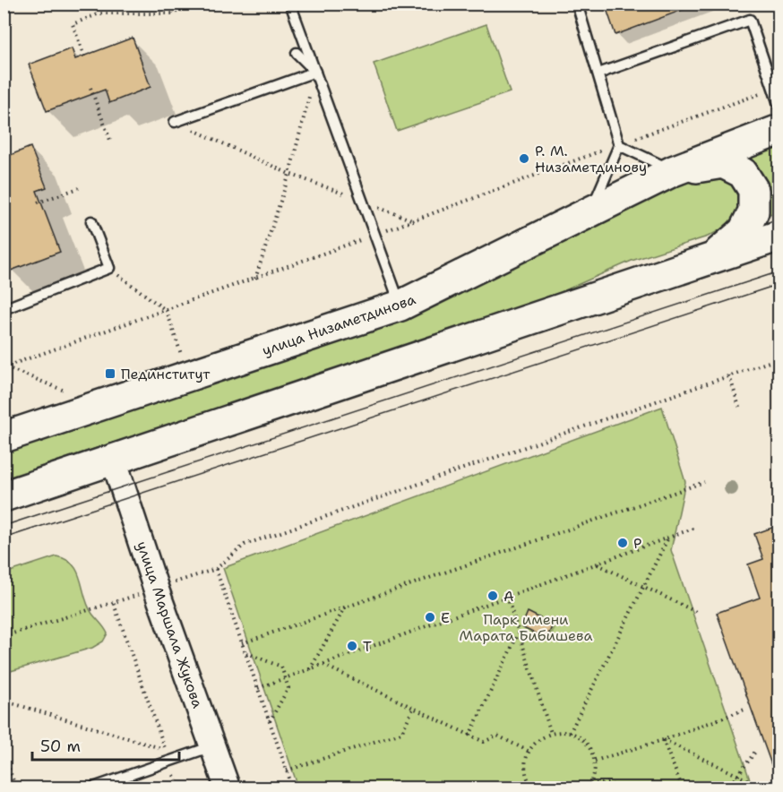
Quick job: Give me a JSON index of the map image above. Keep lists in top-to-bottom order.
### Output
{
  "streets": {
    "main road": ["улица Низаметдинова"],
    "street": ["улица Маршала Жукова"]
  },
  "parks": ["Парк имени Марата Бибишева"],
  "places": {
    "other": [
      "Р. М. Низаметдинову",
      "Р",
      "А",
      "Е",
      "Т"
    ],
    "transit": ["Пединститут"]
  },
  "scale_bar": "50 m"
}
